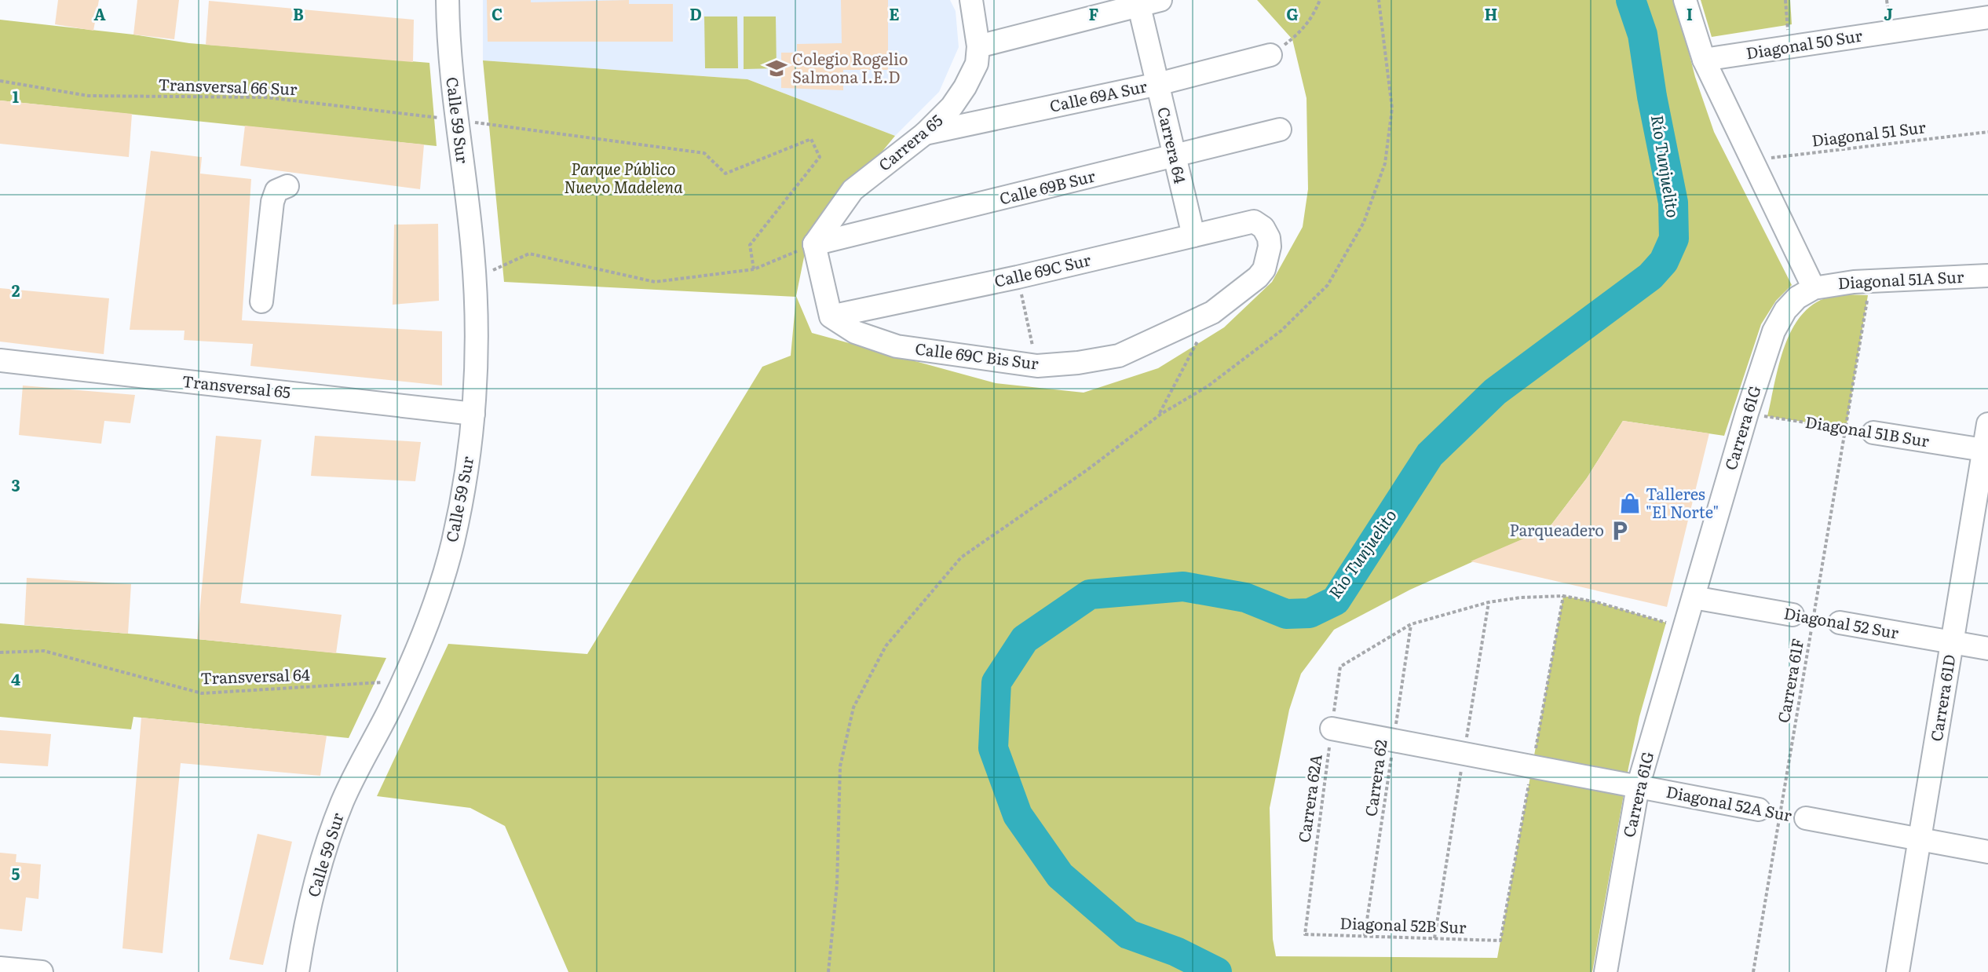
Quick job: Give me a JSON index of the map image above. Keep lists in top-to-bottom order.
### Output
{
  "streets": {
    "street": [
      "Diagonal 50 Sur",
      "Calle 69A Sur",
      "Calle 59 Sur",
      "Carrera 65",
      "Carrera 64",
      "Calle 69B Sur",
      "Calle 69C Sur",
      "Diagonal 51A Sur",
      "Calle 69C Bis Sur",
      "Transversal 65",
      "Carrera 61G",
      "Diagonal 51B Sur",
      "Diagonal 52 Sur",
      "Carrera 61D",
      "Diagonal 52A Sur"
    ],
    "path": [
      "Transversal 66 Sur",
      "Diagonal 51 Sur",
      "Transversal 64",
      "Carrera 61F",
      "Carrera 62",
      "Carrera 62A",
      "Diagonal 52B Sur"
    ]
  },
  "crossings": [
    ["Transversal 66 Sur", "Calle 59 Sur"],
    ["Calle 69A Sur", "Carrera 65"],
    ["Calle 69A Sur", "Carrera 64"],
    ["Calle 59 Sur", "Transversal 65"],
    ["Calle 59 Sur", "Transversal 64"],
    ["Carrera 65", "Calle 69B Sur"],
    ["Carrera 64", "Calle 69B Sur"],
    ["Carrera 64", "Calle 69C Sur"],
    ["Calle 69C Sur", "Calle 69C Bis Sur"],
    ["Diagonal 51A Sur", "Carrera 61G"],
    ["Diagonal 51A Sur", "Carrera 61F"],
    ["Carrera 61G", "Diagonal 51B Sur"],
    ["Carrera 61G", "Diagonal 52 Sur"],
    ["Carrera 61G", "Diagonal 52A Sur"],
    ["Diagonal 51B Sur", "Carrera 61F"],
    ["Diagonal 51B Sur", "Carrera 61D"],
    ["Diagonal 52 Sur", "Carrera 61F"],
    ["Diagonal 52 Sur", "Carrera 61D"],
    ["Carrera 61F", "Diagonal 52A Sur"],
    ["Carrera 61D", "Diagonal 52A Sur"],
    ["Carrera 62", "Carrera 62A"],
    ["Carrera 62", "Diagonal 52A Sur"],
    ["Carrera 62", "Diagonal 52B Sur"],
    ["Carrera 62A", "Diagonal 52A Sur"],
    ["Carrera 62A", "Diagonal 52B Sur"]
  ],
  "water": ["Río Tunjuelito"],
  "parks": ["Parque Público Nuevo Madelena"],
  "places": {
    "school or university": ["Colegio Rogelio Salmona I.E.D"],
    "shop": ["Talleres \"El Norte\""],
    "parking": ["Parqueadero"]
  },
  "grid": {
    "columns": [
      "A",
      "B",
      "C",
      "D",
      "E",
      "F",
      "G",
      "H",
      "I",
      "J"
    ],
    "rows": [
      "1",
      "2",
      "3",
      "4",
      "5"
    ]
  }
}
